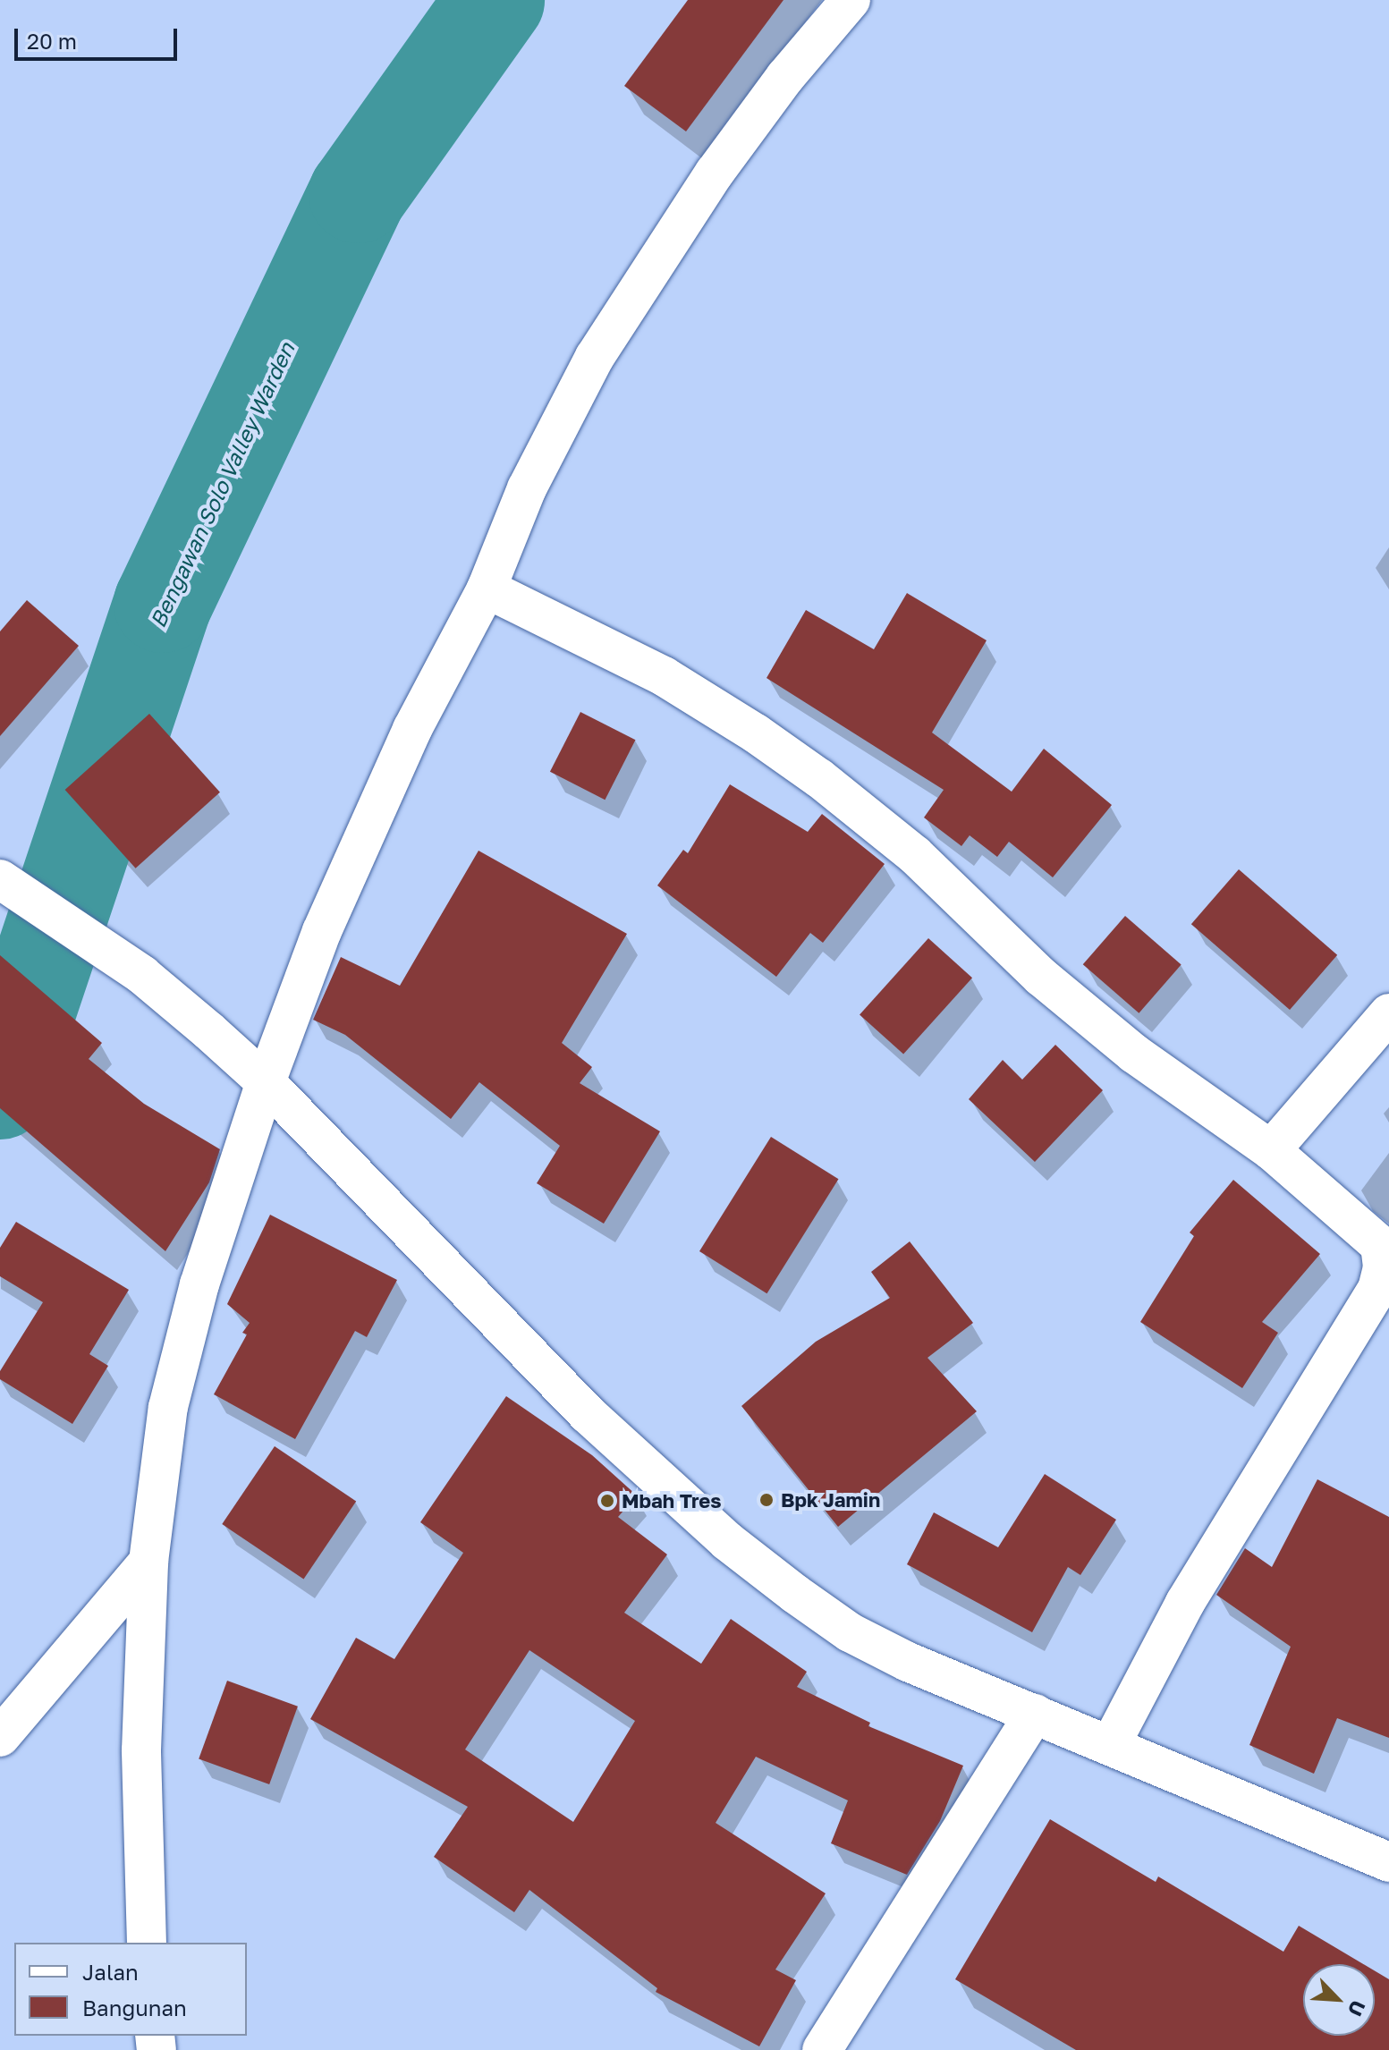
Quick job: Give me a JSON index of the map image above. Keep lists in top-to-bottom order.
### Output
{
  "water": ["Bengawan Solo Valley Warden"],
  "places": ["Bpk Jamin", "Mbah Tres"],
  "legend": ["Jalan", "Bangunan"],
  "scale_bar": "20 m",
  "north": "bottom right"
}
